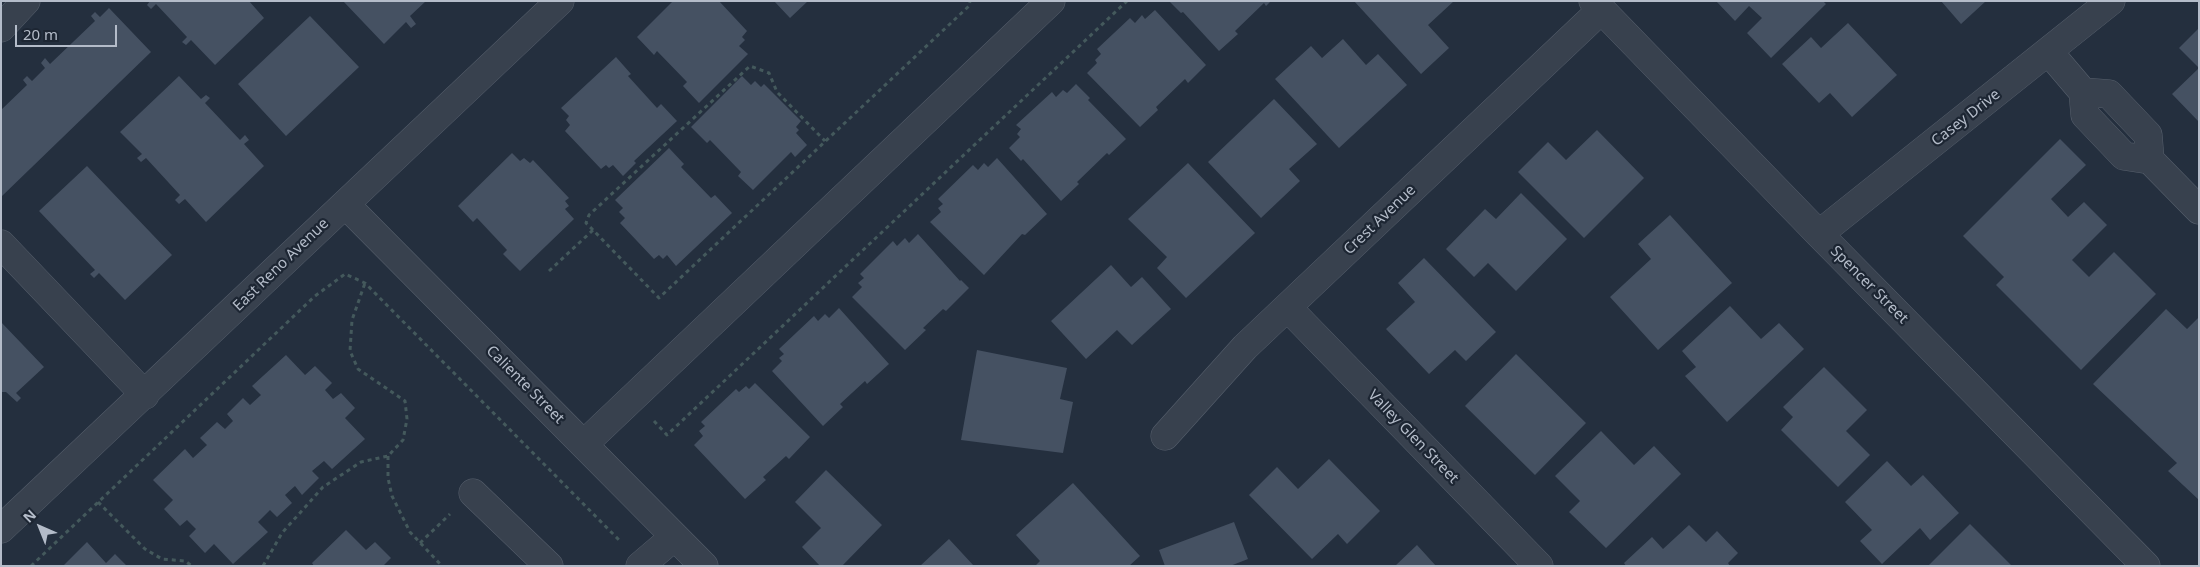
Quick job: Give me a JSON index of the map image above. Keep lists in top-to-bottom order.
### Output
{
  "streets": {
    "street": [
      "Casey Drive",
      "Crest Avenue",
      "East Reno Avenue",
      "Spencer Street",
      "Caliente Street",
      "Valley Glen Street"
    ]
  },
  "crossings": [
    ["Casey Drive", "Spencer Street"],
    ["Crest Avenue", "Spencer Street"],
    ["Crest Avenue", "Valley Glen Street"],
    ["East Reno Avenue", "Caliente Street"]
  ],
  "scale_bar": "20 m",
  "north": "top left"
}
